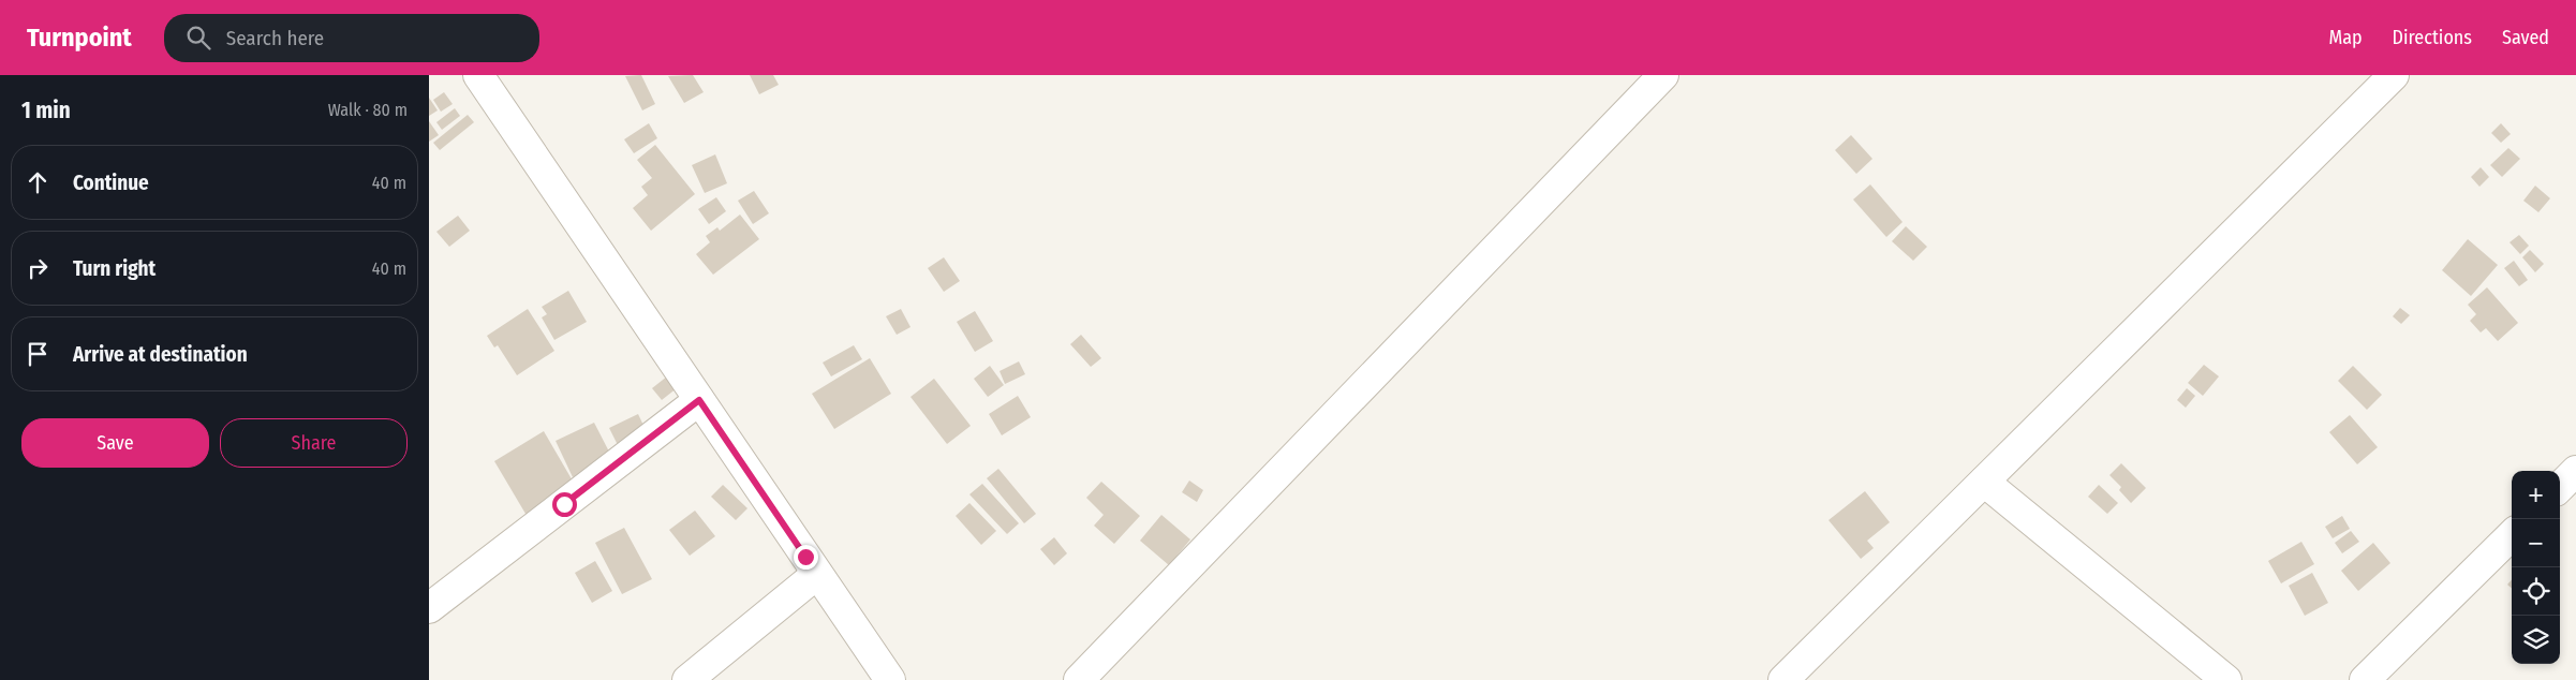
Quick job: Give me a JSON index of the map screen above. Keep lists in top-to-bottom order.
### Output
{
  "page": {
    "header": "Turnpoint",
    "search": "Search here",
    "nav": ["Map", "Directions", "Saved"],
    "heading": ["1 min", "Walk · 80 m"],
    "list": [
      ["Continue", "40 m"],
      ["Turn right", "40 m"],
      "Arrive at destination"
    ],
    "buttons": ["Save", "Share"],
    "map_buttons": ["+", "−"]
  }
}
